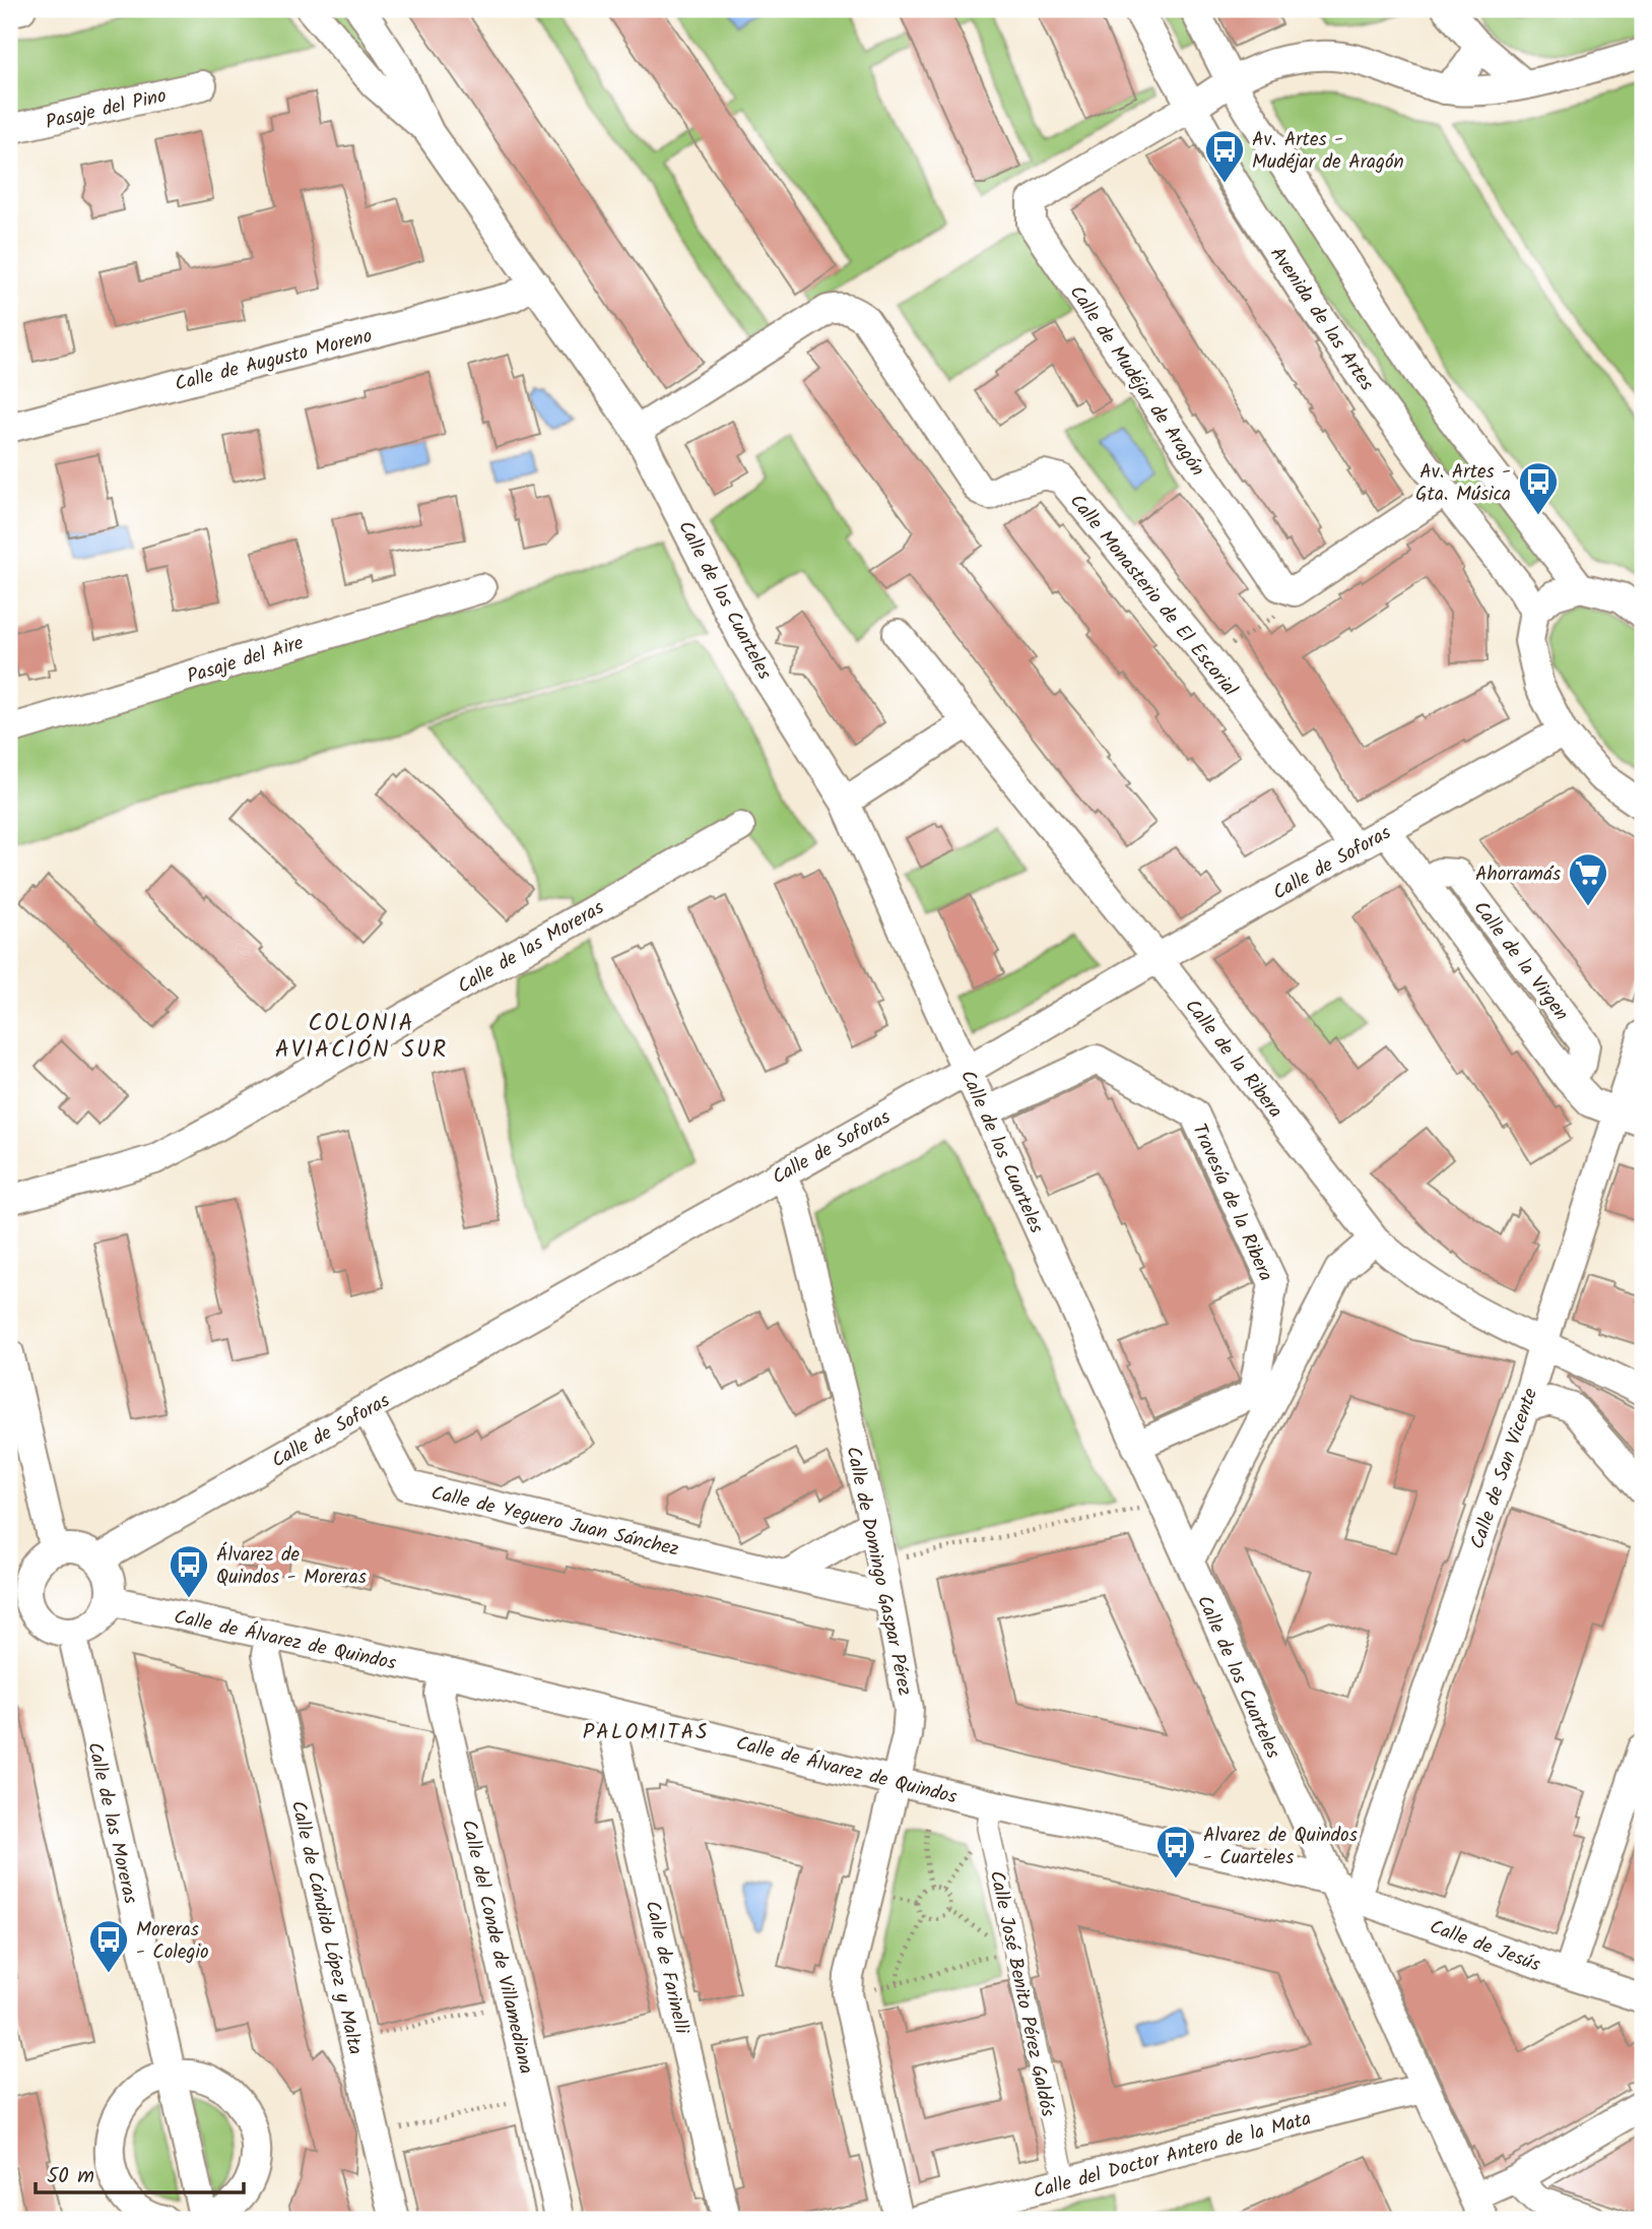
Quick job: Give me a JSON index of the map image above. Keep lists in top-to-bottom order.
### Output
{
  "streets": {
    "street": [
      "Pasaje del Pino",
      "Avenida de las Artes",
      "Calle de Augusto Moreno",
      "Calle de Mudéjar de Aragón",
      "Calle Monasterio de El Escorial",
      "Calle de los Cuarteles",
      "Pasaje del Aire",
      "Calle de Soforas",
      "Calle de las Moreras",
      "Calle de la Virgen",
      "Calle de la Ribera",
      "Travesía de la Ribera",
      "Calle de San Vicente",
      "Calle de Yeguero Juan Sánchez",
      "Calle de Domingo Gaspar Pérez",
      "Calle de Álvarez de Quindos",
      "Calle de Cándido López y Malta",
      "Calle de Jesús",
      "Calle del Conde de Villamediana",
      "Calle de Farinelli",
      "Calle José Benito Pérez Galdós",
      "Calle del Doctor Antero de la Mata"
    ]
  },
  "crossings": [
    ["Avenida de las Artes", "Calle de Mudéjar de Aragón"],
    ["Calle de Augusto Moreno", "Calle de los Cuarteles"],
    ["Calle Monasterio de El Escorial", "Calle de los Cuarteles"],
    ["Calle Monasterio de El Escorial", "Calle de Soforas"],
    ["Calle de los Cuarteles", "Calle de Soforas"],
    ["Calle de los Cuarteles", "Travesía de la Ribera"],
    ["Calle de los Cuarteles", "Calle de San Vicente"],
    ["Calle de los Cuarteles", "Calle de Álvarez de Quindos"],
    ["Calle de los Cuarteles", "Calle de Jesús"],
    ["Calle de los Cuarteles", "Calle del Doctor Antero de la Mata"],
    ["Calle de Soforas", "Calle de las Moreras"],
    ["Calle de Soforas", "Calle de la Virgen"],
    ["Calle de Soforas", "Calle de la Ribera"],
    ["Calle de Soforas", "Calle de Yeguero Juan Sánchez"],
    ["Calle de Soforas", "Calle de Domingo Gaspar Pérez"],
    ["Calle de Soforas", "Calle de Álvarez de Quindos"],
    ["Calle de las Moreras", "Calle de Álvarez de Quindos"],
    ["Calle de la Virgen", "Calle de San Vicente"],
    ["Calle de la Ribera", "Calle de San Vicente"],
    ["Calle de San Vicente", "Calle de Álvarez de Quindos"],
    ["Calle de San Vicente", "Calle de Jesús"],
    ["Calle de Yeguero Juan Sánchez", "Calle de Domingo Gaspar Pérez"],
    ["Calle de Domingo Gaspar Pérez", "Calle de Álvarez de Quindos"],
    ["Calle de Álvarez de Quindos", "Calle de Cándido López y Malta"],
    ["Calle de Álvarez de Quindos", "Calle de Jesús"],
    ["Calle de Álvarez de Quindos", "Calle del Conde de Villamediana"],
    ["Calle de Álvarez de Quindos", "Calle de Farinelli"],
    ["Calle de Álvarez de Quindos", "Calle José Benito Pérez Galdós"],
    ["Calle José Benito Pérez Galdós", "Calle del Doctor Antero de la Mata"]
  ],
  "districts": ["COLONIA AVIACIÓN SUR", "PALOMITAS"],
  "places": {
    "bus stop": [
      "Av. Artes - Mudéjar de Aragón",
      "Av. Artes - Gta. Música",
      "Álvarez de Quindos - Moreras",
      "Alvarez de Quindos - Cuarteles",
      "Moreras - Colegio"
    ],
    "supermarket": ["Ahorramás"]
  },
  "scale_bar": "50 m"
}
